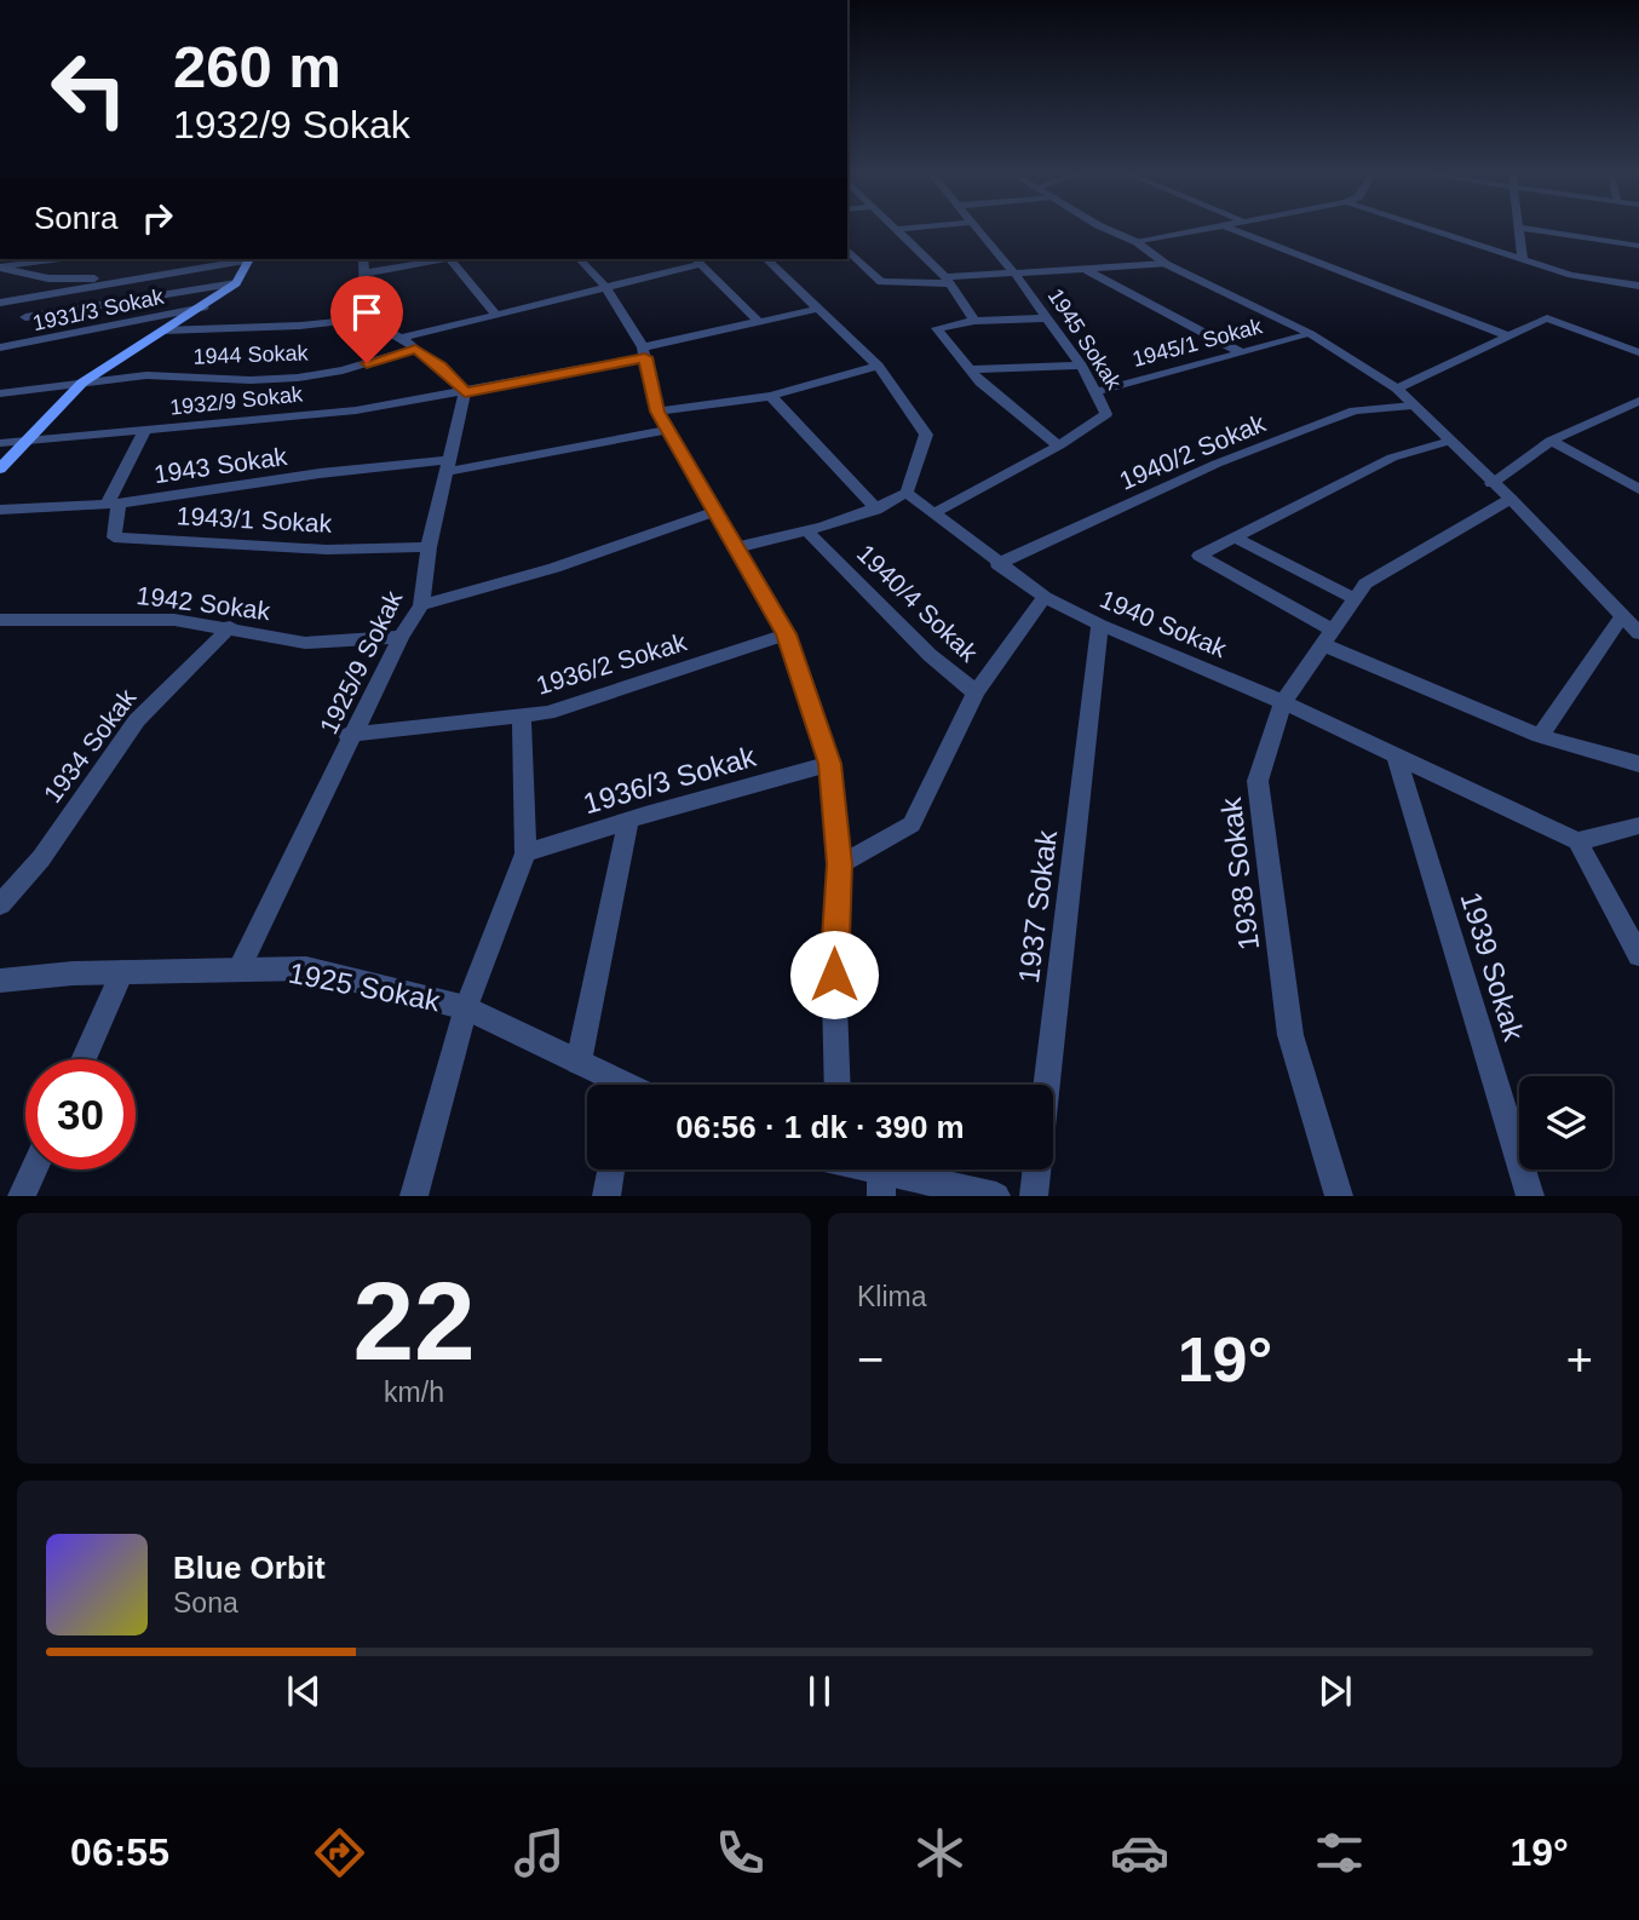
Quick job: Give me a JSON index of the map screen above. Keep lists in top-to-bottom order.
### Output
{
  "streets": {
    "street": [
      "1931/3 Sokak",
      "1945 Sokak",
      "1945/1 Sokak",
      "1944 Sokak",
      "1932/9 Sokak",
      "1940/2 Sokak",
      "1943 Sokak",
      "1943/1 Sokak",
      "1942 Sokak",
      "1940/4 Sokak",
      "1940 Sokak",
      "1925/9 Sokak",
      "1936/2 Sokak",
      "1934 Sokak",
      "1936/3 Sokak",
      "1938 Sokak",
      "1937 Sokak",
      "1939 Sokak",
      "1925 Sokak"
    ]
  },
  "crossings": [
    ["1945 Sokak", "1945/1 Sokak"],
    ["1945 Sokak", "1940 Sokak"],
    ["1932/9 Sokak", "1925/9 Sokak"],
    ["1940/2 Sokak", "1940 Sokak"],
    ["1943 Sokak", "1943/1 Sokak"],
    ["1943 Sokak", "1925/9 Sokak"],
    ["1943/1 Sokak", "1925/9 Sokak"],
    ["1942 Sokak", "1925/9 Sokak"],
    ["1942 Sokak", "1934 Sokak"],
    ["1940 Sokak", "1938 Sokak"],
    ["1940 Sokak", "1937 Sokak"],
    ["1940 Sokak", "1939 Sokak"],
    ["1925/9 Sokak", "1936/2 Sokak"],
    ["1925/9 Sokak", "1925 Sokak"]
  ],
  "page": {
    "turn": ["260 m", "1932/9 Sokak"],
    "then": "Sonra",
    "limit": "30",
    "trip": "06:56 · 1 dk · 390 m",
    "tile": [
      ["22", "km/h"],
      "Klima"
    ],
    "heat": ["−", "19°", "+"],
    "song": ["Blue Orbit", "Sona"],
    "tabs": ["06:55", "19°"]
  }
}
